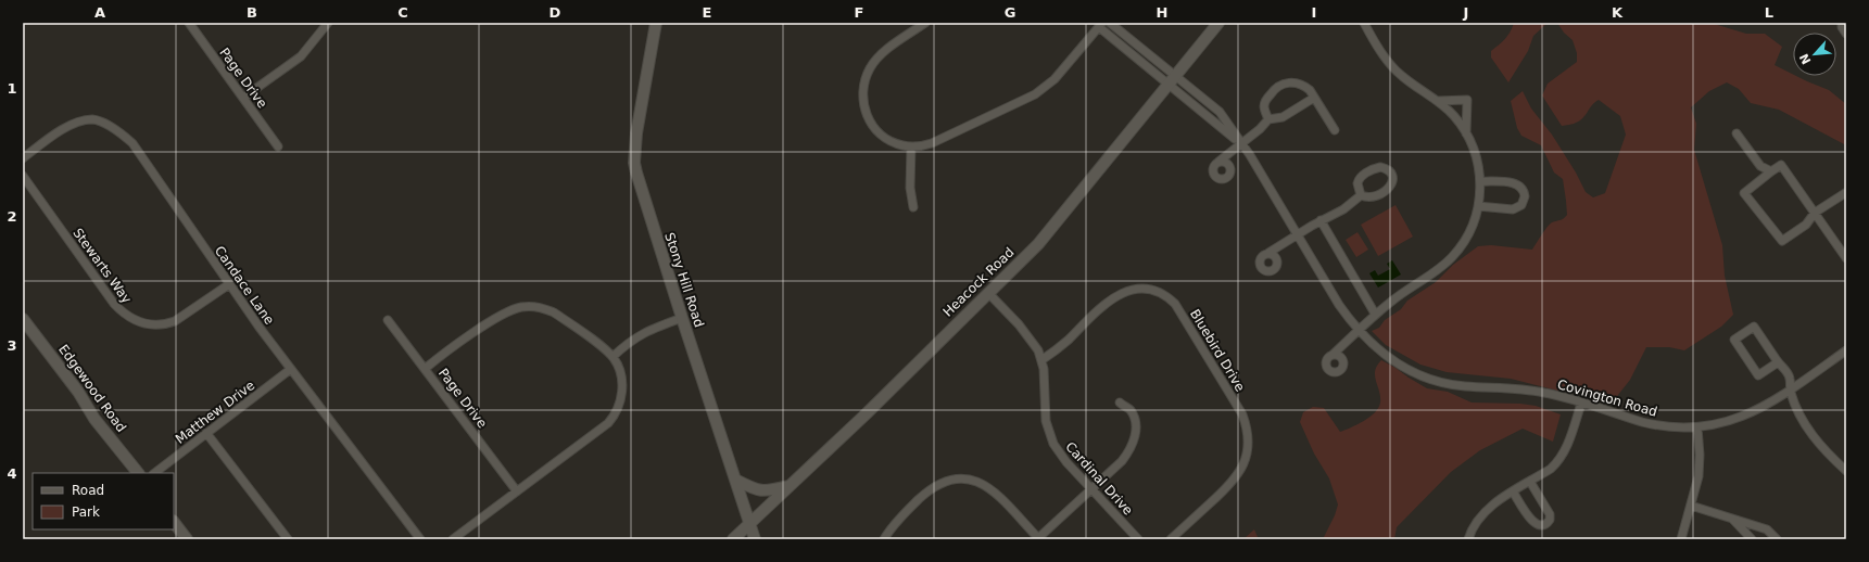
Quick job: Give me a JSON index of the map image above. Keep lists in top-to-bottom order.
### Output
{
  "streets": {
    "main road": ["Stony Hill Road", "Heacock Road", "Edgewood Road"],
    "street": [
      "Page Drive",
      "Stewarts Way",
      "Candace Lane",
      "Bluebird Drive",
      "Covington Road",
      "Matthew Drive",
      "Cardinal Drive"
    ]
  },
  "crossings": [
    ["Stewarts Way", "Candace Lane"],
    ["Stony Hill Road", "Heacock Road"],
    ["Heacock Road", "Covington Road"],
    ["Heacock Road", "Cardinal Drive"],
    ["Candace Lane", "Matthew Drive"],
    ["Bluebird Drive", "Cardinal Drive"]
  ],
  "legend": ["Road", "Park"],
  "north": "bottom left",
  "grid": {
    "columns": [
      "A",
      "B",
      "C",
      "D",
      "E",
      "F",
      "G",
      "H",
      "I",
      "J",
      "K",
      "L"
    ],
    "rows": [
      "1",
      "2",
      "3",
      "4"
    ]
  }
}
